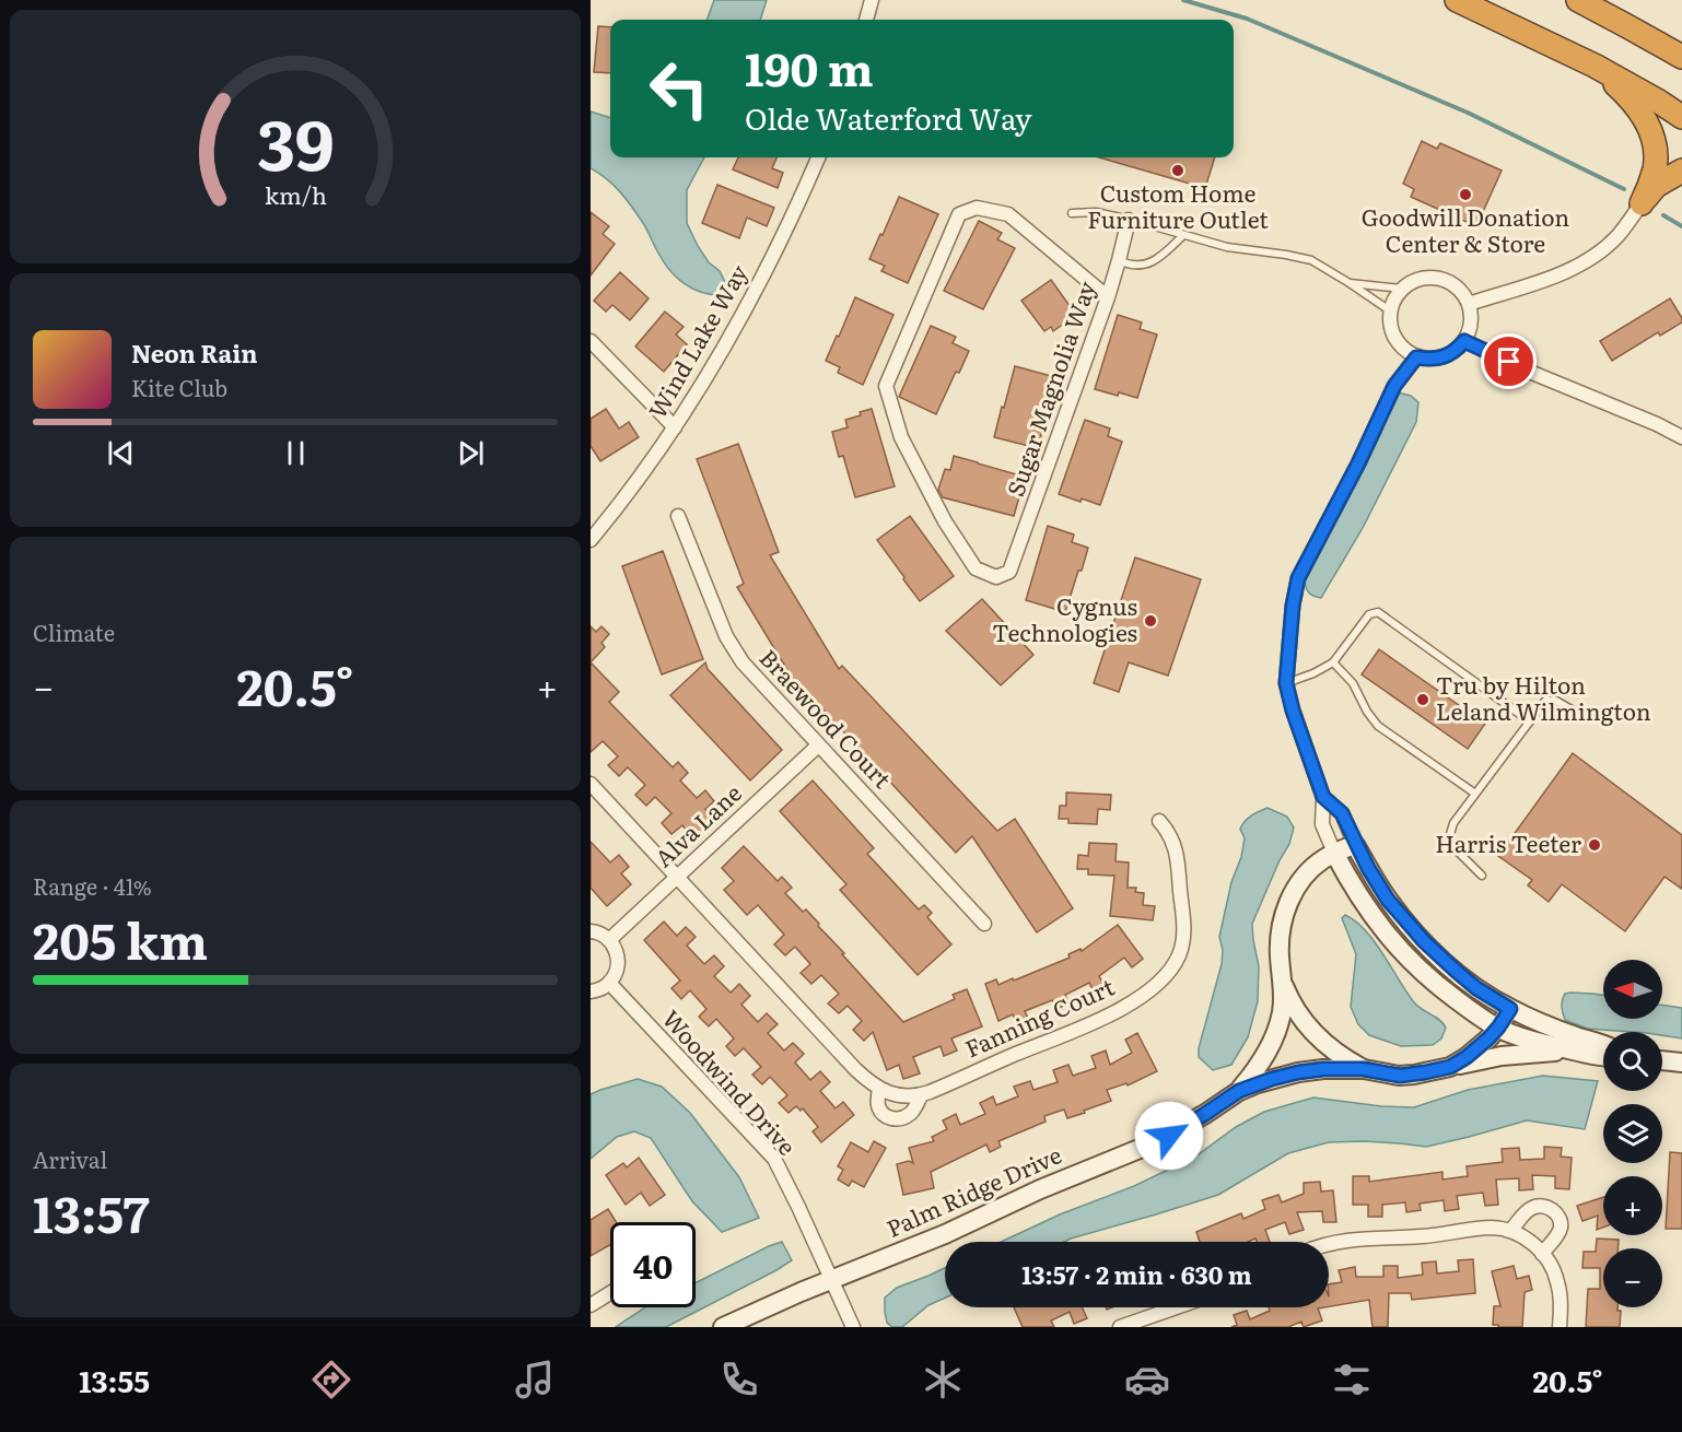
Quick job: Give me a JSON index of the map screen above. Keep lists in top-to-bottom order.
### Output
{
  "streets": {
    "street": [
      "Wind Lake Way",
      "Sugar Magnolia Way",
      "Braewood Court",
      "Alva Lane",
      "Fanning Court",
      "Woodwind Drive",
      "Palm Ridge Drive"
    ]
  },
  "crossings": [
    ["Braewood Court", "Alva Lane"],
    ["Alva Lane", "Fanning Court"],
    ["Woodwind Drive", "Palm Ridge Drive"]
  ],
  "places": [
    "Custom Home Furniture Outlet",
    "Goodwill Donation Center & Store",
    "Cygnus Technologies",
    "Tru by Hilton Leland Wilmington",
    "Harris Teeter"
  ],
  "north": "left",
  "page": {
    "turn": ["190 m", "Olde Waterford Way"],
    "song": ["Neon Rain", "Kite Club"],
    "tile": [
      "Climate",
      ["Range · 41%", "205 km"],
      ["Arrival", "13:57"]
    ],
    "heat": ["−", "20.5°", "+"],
    "map_buttons": ["+", "−"],
    "limit": "40",
    "trip": "13:57 · 2 min · 630 m",
    "tabs": ["13:55", "20.5°"],
    "gauge": ["39", "km/h"]
  }
}
